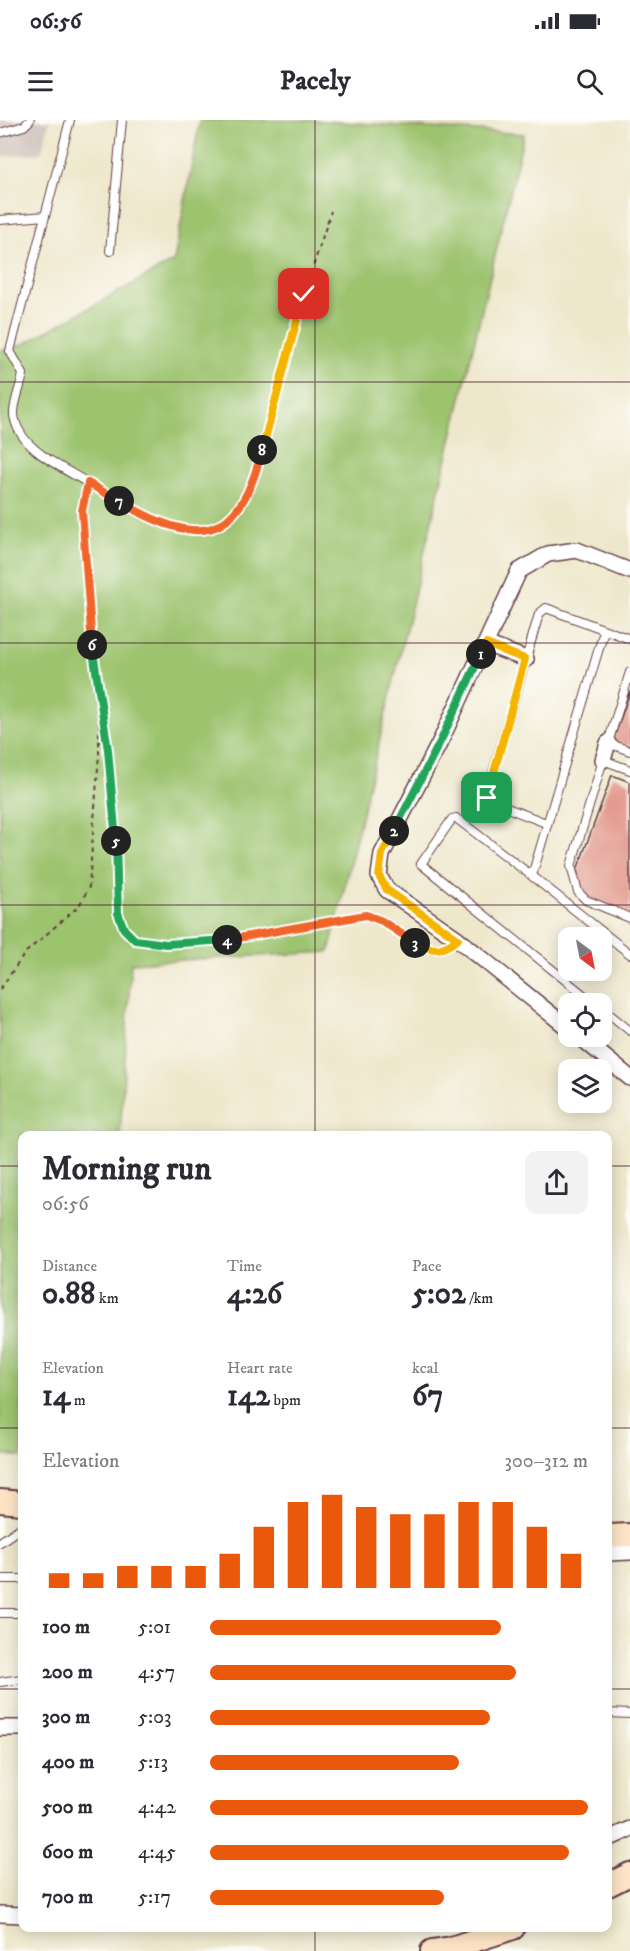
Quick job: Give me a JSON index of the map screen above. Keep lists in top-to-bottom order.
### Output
{
  "north": "bottom right",
  "page": {
    "status": "06:56",
    "header": "Pacely",
    "pins": [
      "8",
      "7",
      "6",
      "1",
      "2",
      "5",
      "4",
      "3"
    ],
    "heading": ["Morning run", "06:56"],
    "stats": [
      ["Distance", "0.88 km"],
      ["Time", "4:26"],
      ["Pace", "5:02 /km"],
      ["Elevation", "14 m"],
      ["Heart rate", "142 bpm"],
      ["kcal", "67"]
    ],
    "chart": ["Elevation", "300–312 m"],
    "list": [
      {
        "name": "100 m",
        "note": "5:01"
      },
      {
        "name": "200 m",
        "note": "4:57"
      },
      {
        "name": "300 m",
        "note": "5:03"
      },
      {
        "name": "400 m",
        "note": "5:13"
      },
      {
        "name": "500 m",
        "note": "4:42"
      },
      {
        "name": "600 m",
        "note": "4:45"
      },
      {
        "name": "700 m",
        "note": "5:17"
      }
    ]
  }
}
